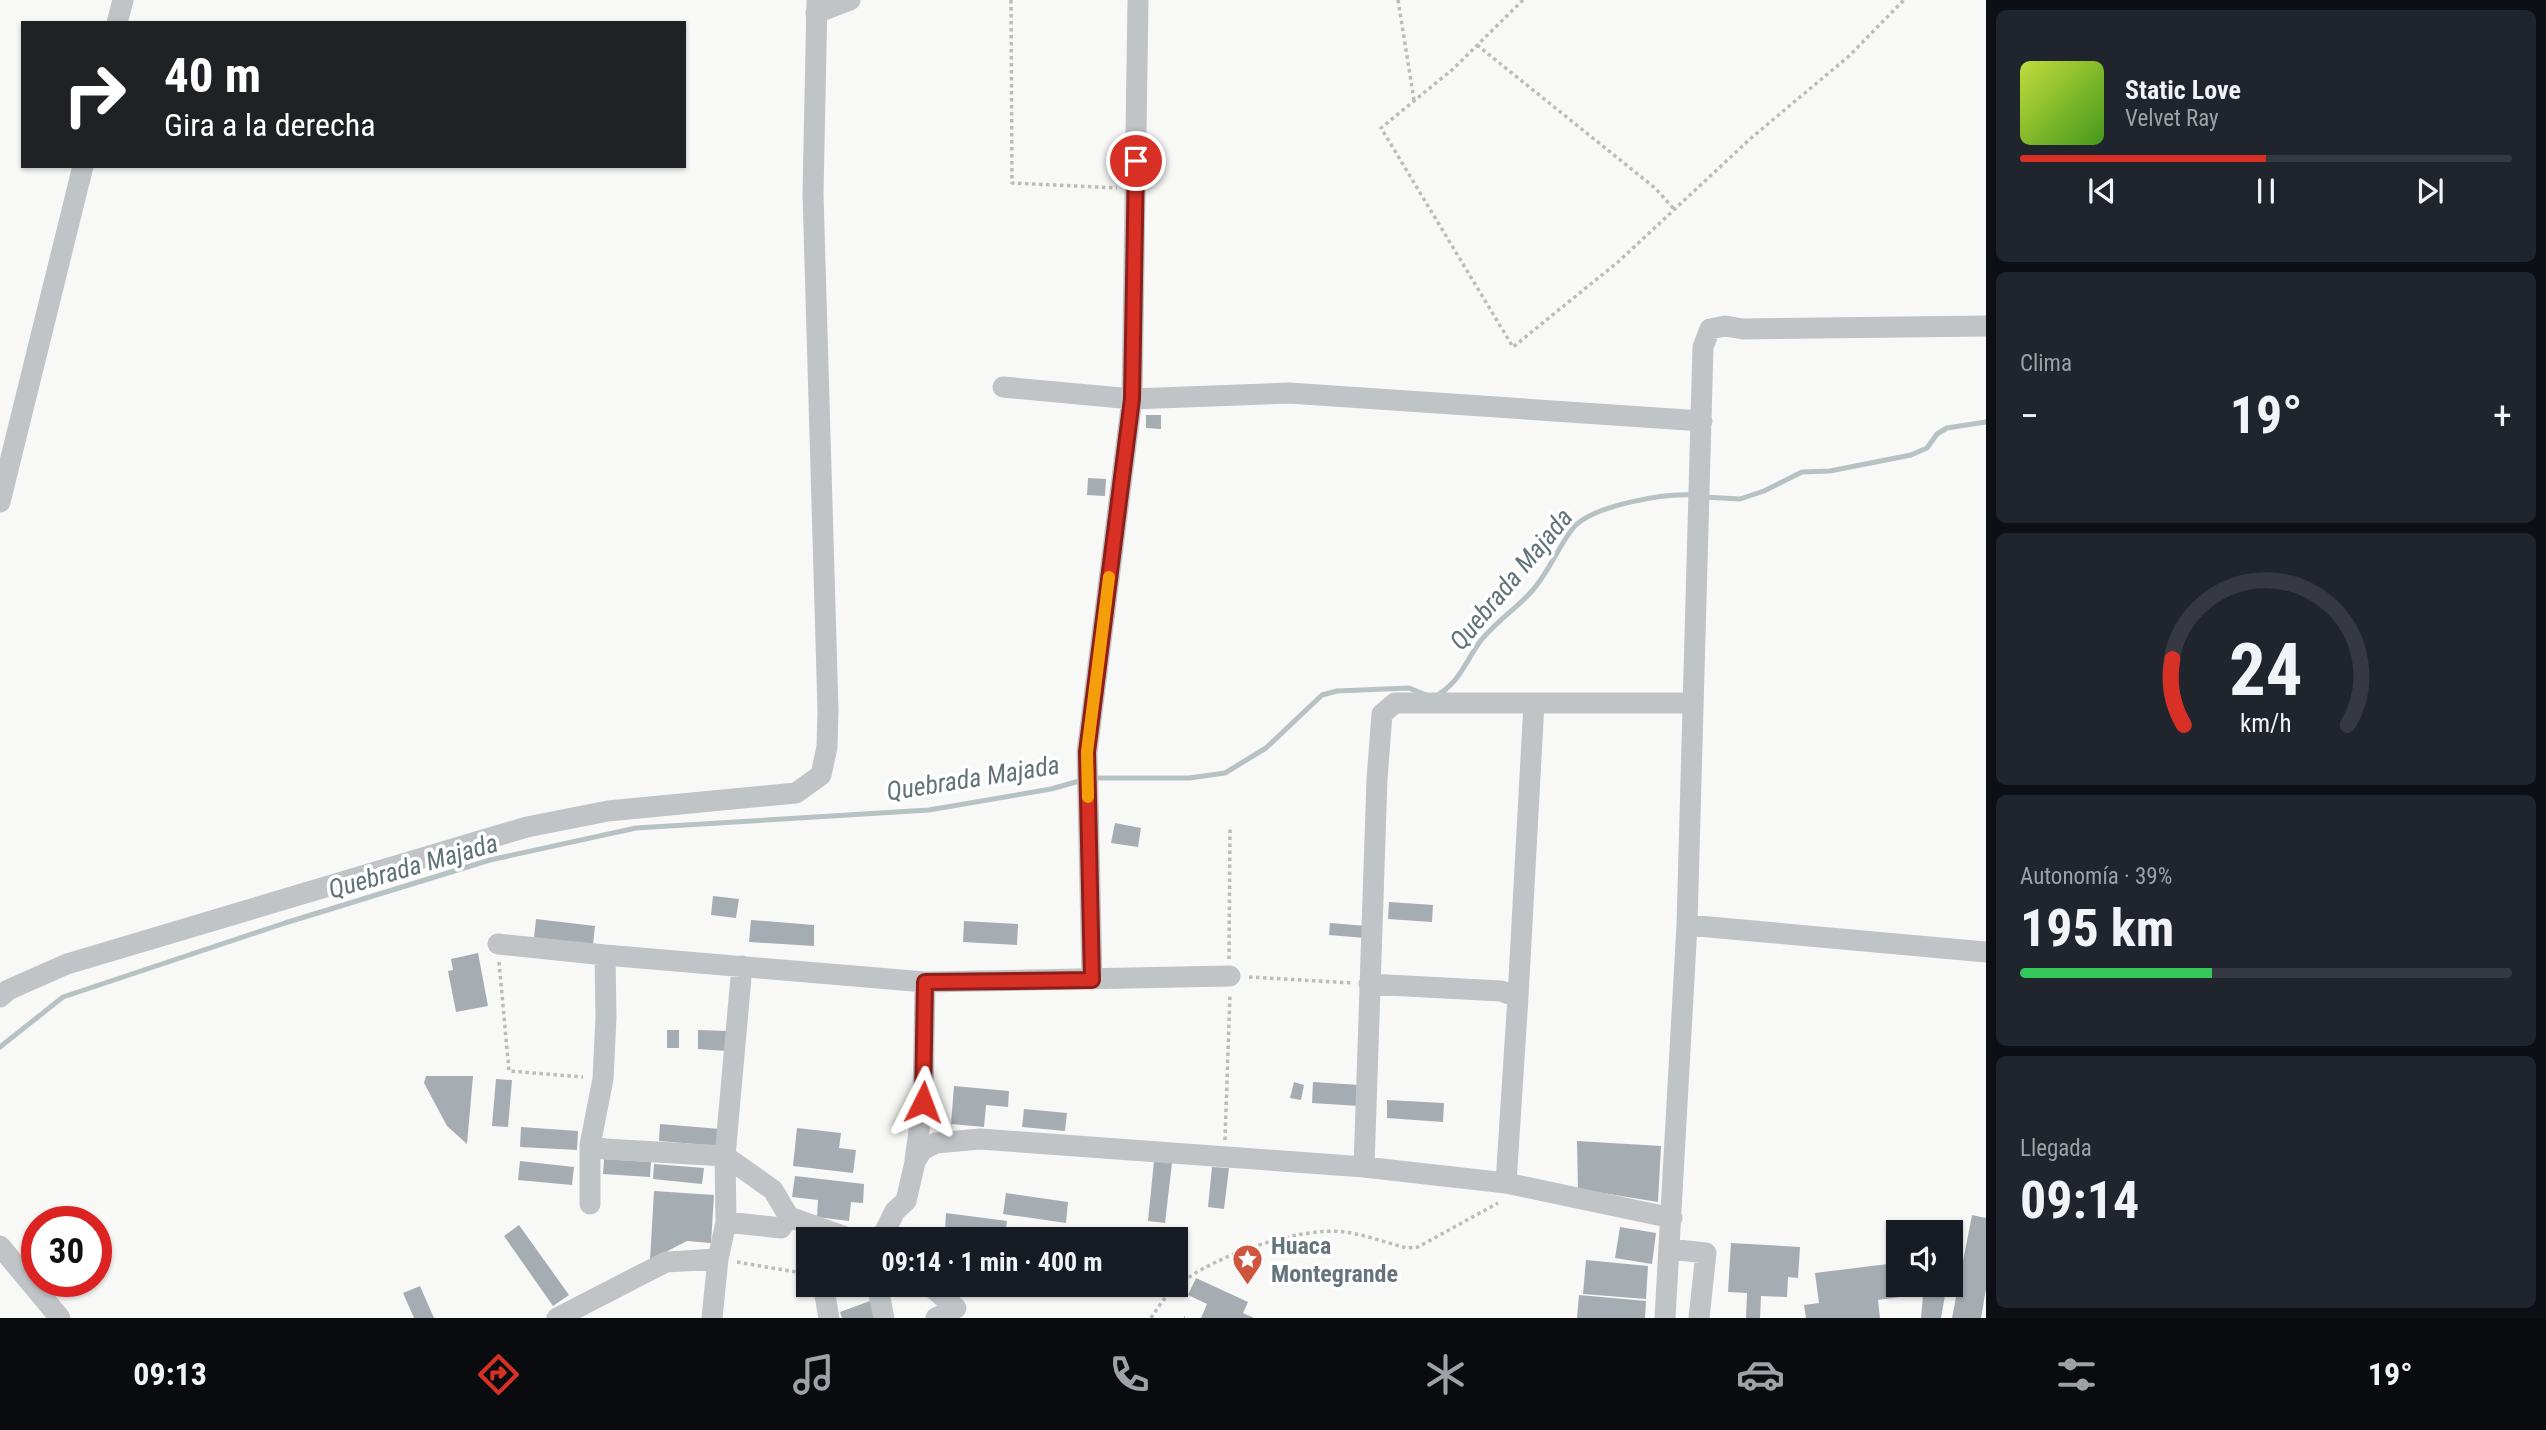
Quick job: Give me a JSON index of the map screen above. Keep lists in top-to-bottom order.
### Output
{
  "water": ["Quebrada Majada"],
  "places": {
    "place": ["Huaca Montegrande"]
  },
  "page": {
    "turn": ["40 m", "Gira a la derecha"],
    "song": ["Static Love", "Velvet Ray"],
    "tile": [
      "Clima",
      ["Autonomía · 39%", "195 km"],
      ["Llegada", "09:14"]
    ],
    "heat": ["−", "19°", "+"],
    "limit": "30",
    "trip": "09:14 · 1 min · 400 m",
    "tabs": ["09:13", "19°"],
    "gauge": ["24", "km/h"]
  }
}
